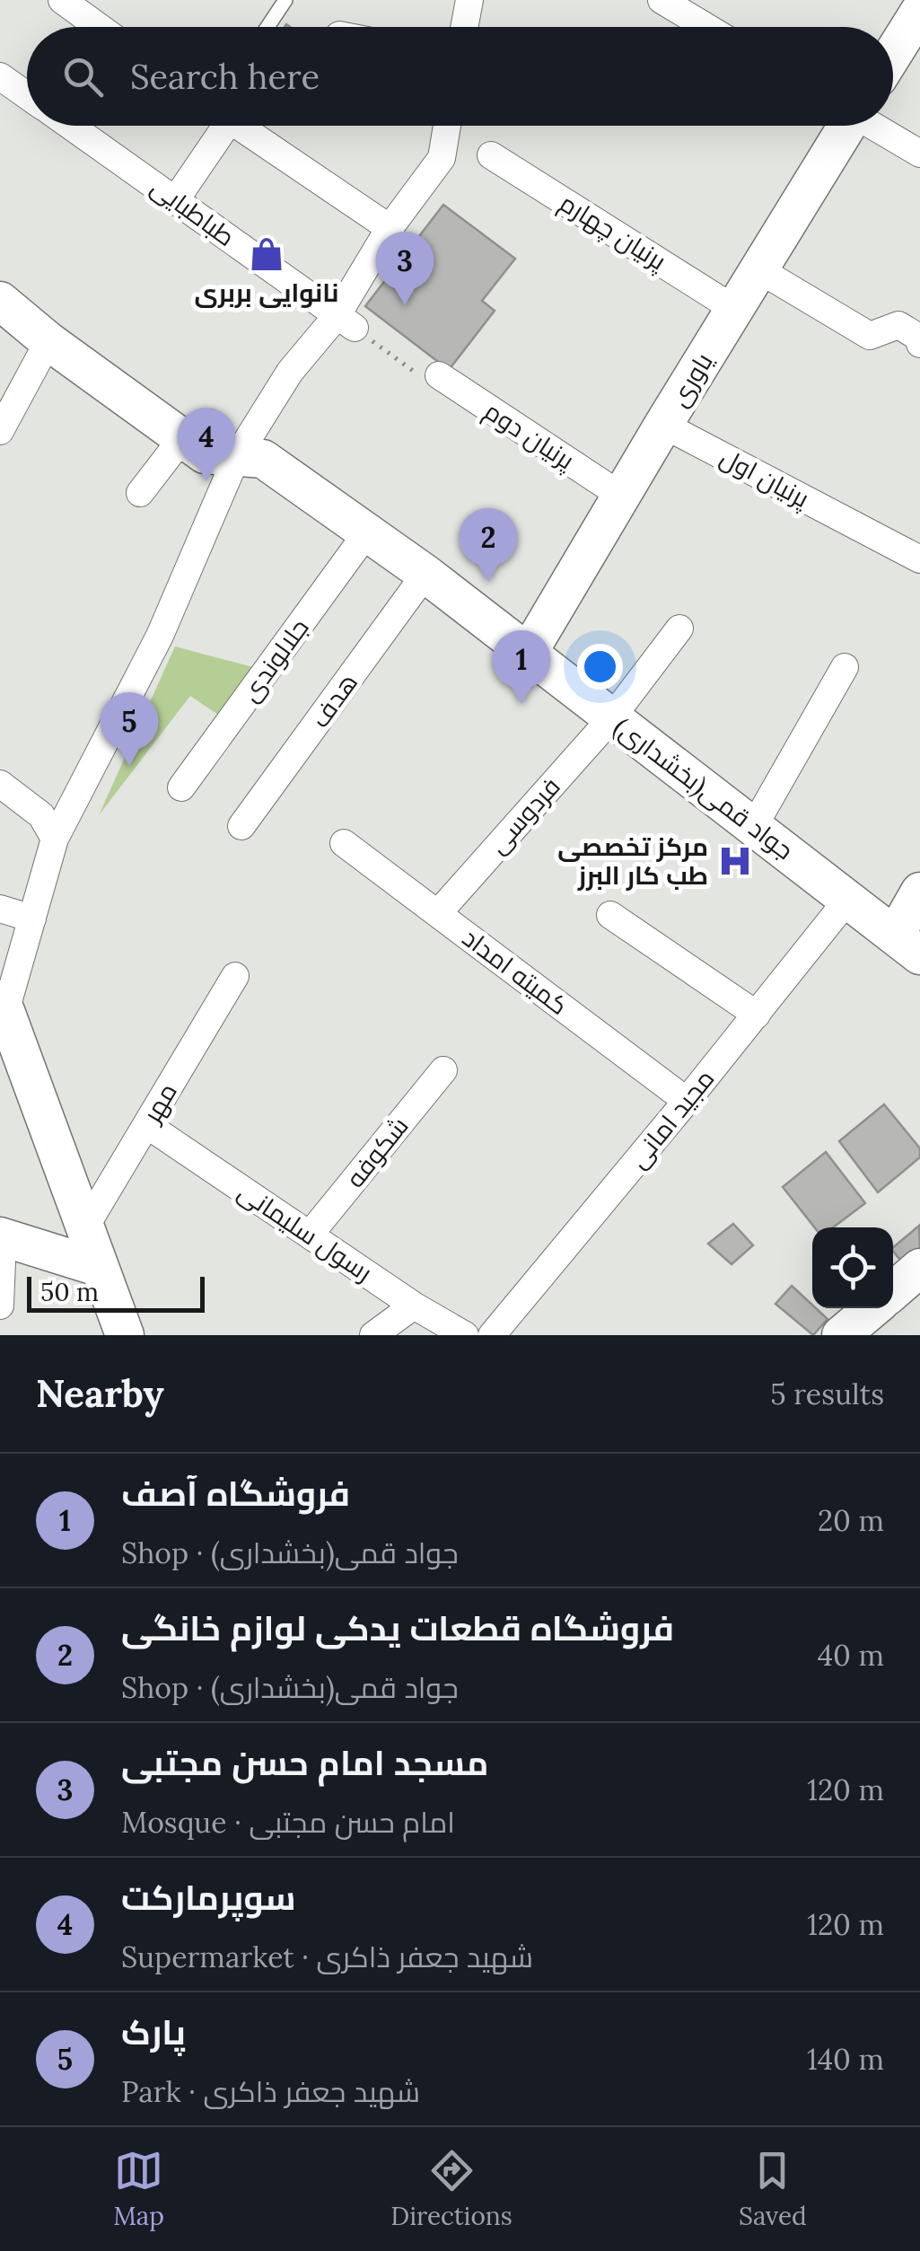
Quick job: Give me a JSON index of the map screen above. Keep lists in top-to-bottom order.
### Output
{
  "streets": {
    "street": [
      "طباطبایی",
      "پرنیان چهارم",
      "یاوری",
      "پرنیان دوم",
      "پرنیان اول",
      "جلالوندی",
      "هدف",
      "جواد قمی(بخشداری)",
      "فردوسی",
      "کمیته امداد",
      "مهر",
      "مجید امانی",
      "شکوفه",
      "رسول سلیمانی"
    ]
  },
  "crossings": [
    ["پرنیان چهارم", "یاوری"],
    ["یاوری", "پرنیان دوم"],
    ["یاوری", "پرنیان اول"],
    ["یاوری", "جواد قمی(بخشداری)"],
    ["جلالوندی", "جواد قمی(بخشداری)"],
    ["هدف", "جواد قمی(بخشداری)"],
    ["جواد قمی(بخشداری)", "فردوسی"],
    ["جواد قمی(بخشداری)", "مجید امانی"],
    ["فردوسی", "کمیته امداد"],
    ["کمیته امداد", "مجید امانی"],
    ["مهر", "رسول سلیمانی"],
    ["شکوفه", "رسول سلیمانی"]
  ],
  "places": {
    "shop": ["نانوایی بربری"],
    "hospital": ["مرکز تخصصی طب کار البرز"]
  },
  "scale_bar": "50 m",
  "page": {
    "search": "Search here",
    "pins": [
      "3",
      "4",
      "2",
      "1",
      "5"
    ],
    "scale": "50 m",
    "heading": ["Nearby", "5 results"],
    "list": [
      {
        "mark": "1",
        "name": "فروشگاه آصف",
        "note": "Shop · جواد قمی(بخشداری)",
        "value": "20 m"
      },
      {
        "mark": "2",
        "name": "فروشگاه قطعات یدکی لوازم خانگی",
        "note": "Shop · جواد قمی(بخشداری)",
        "value": "40 m"
      },
      {
        "mark": "3",
        "name": "مسجد امام حسن مجتبی",
        "note": "Mosque · امام حسن مجتبی",
        "value": "120 m"
      },
      {
        "mark": "4",
        "name": "سوپرمارکت",
        "note": "Supermarket · شهید جعفر ذاکری",
        "value": "120 m"
      },
      {
        "mark": "5",
        "name": "پارک",
        "note": "Park · شهید جعفر ذاکری",
        "value": "140 m"
      }
    ],
    "nav": ["Map", "Directions", "Saved"]
  }
}
